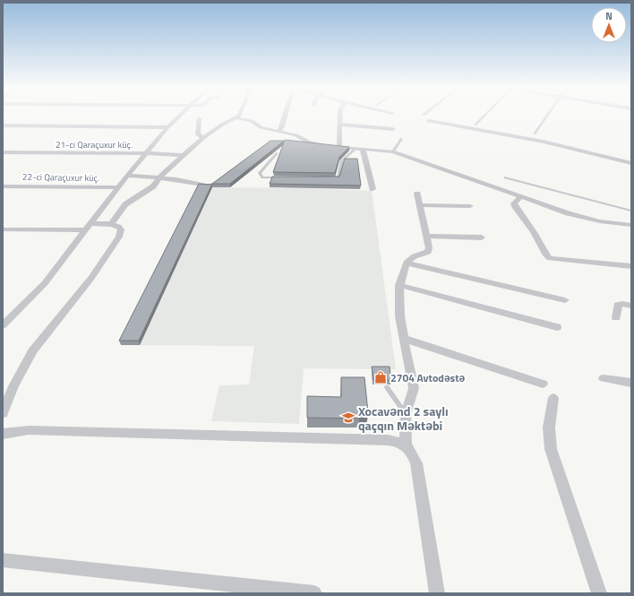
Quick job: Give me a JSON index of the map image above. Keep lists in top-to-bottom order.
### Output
{
  "streets": {
    "street": ["21-ci Qaraçuxur küç.", "22-ci Qaraçuxur küç."]
  },
  "places": {
    "shop": ["2704 Avtodəstə"],
    "school or university": ["Xocavənd 2 saylı qaçqın Məktəbi"]
  },
  "north": "top"
}
